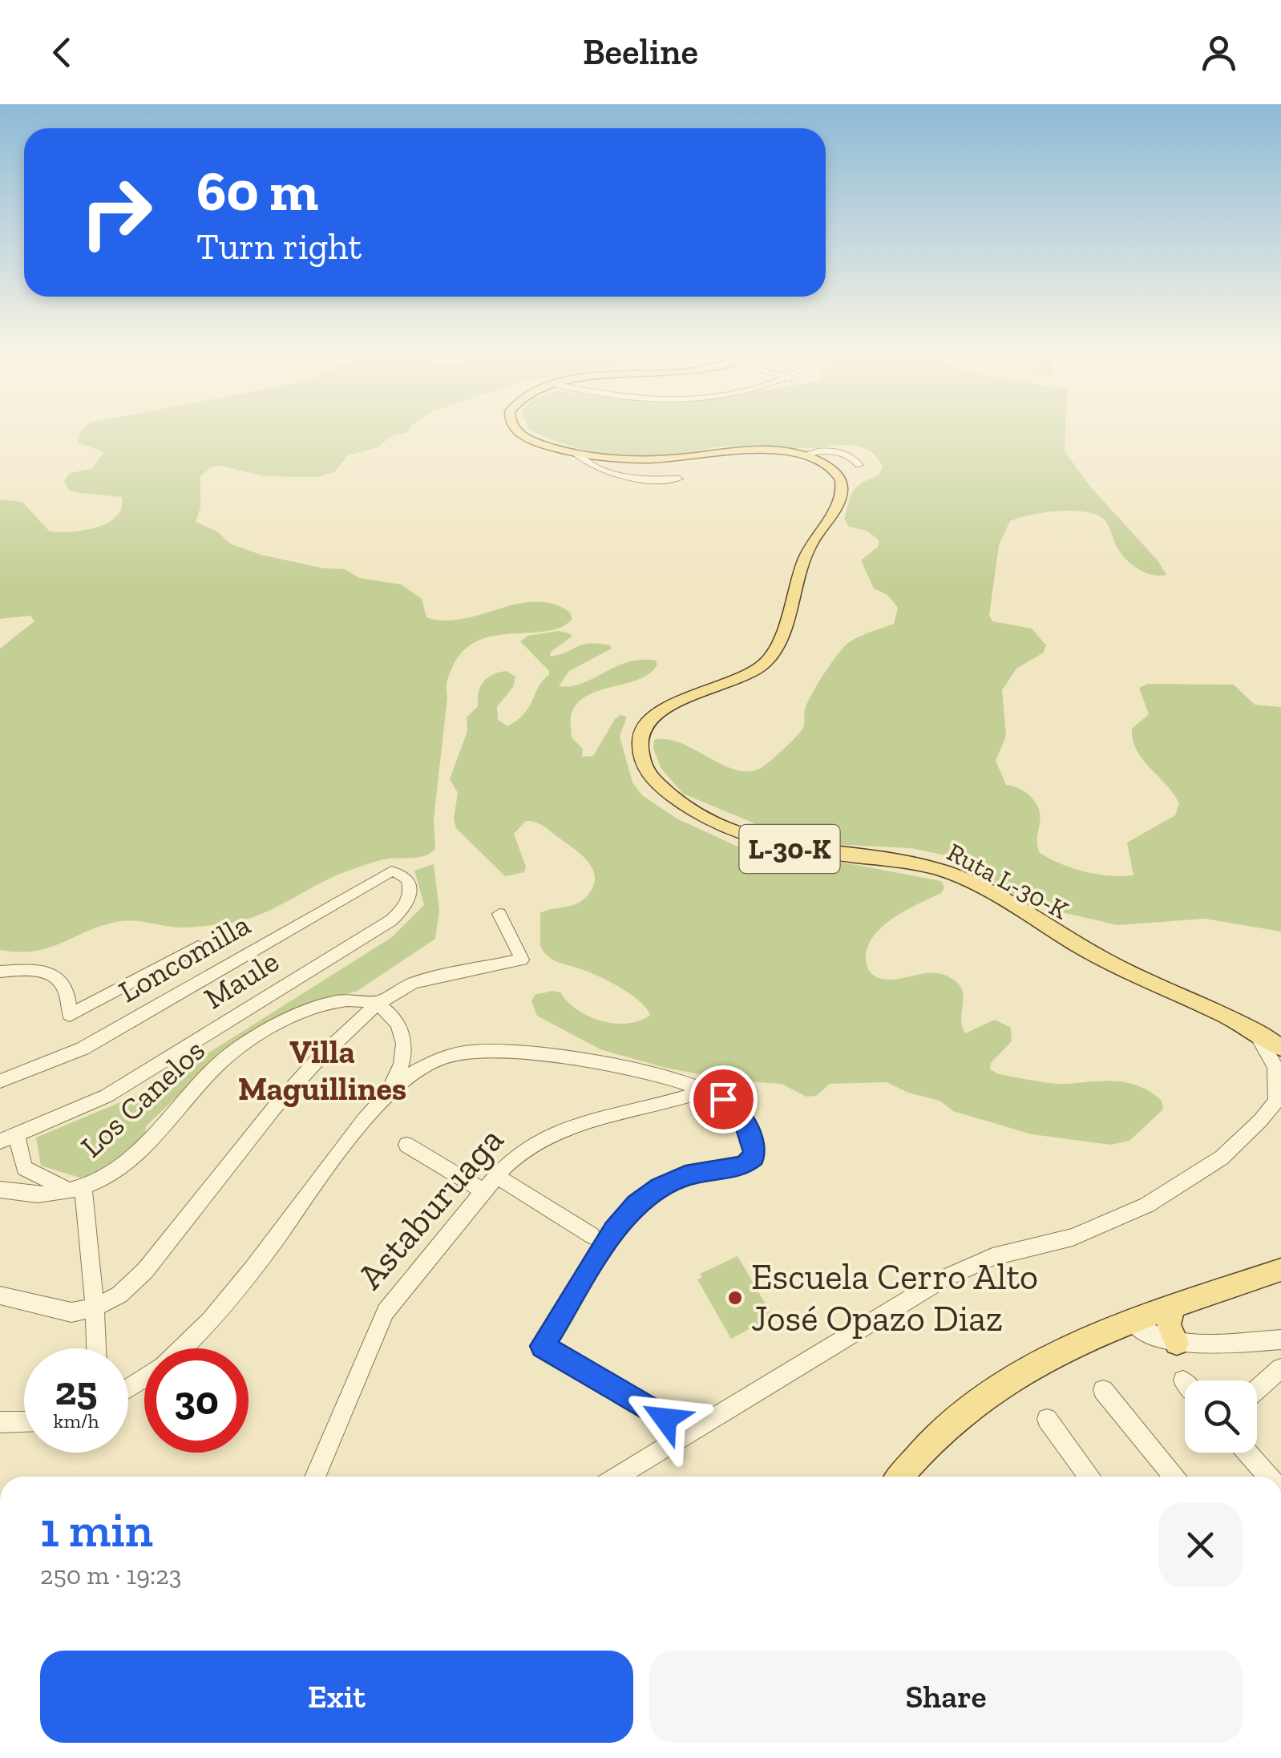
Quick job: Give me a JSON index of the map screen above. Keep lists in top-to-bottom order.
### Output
{
  "streets": {
    "main road": ["L-30-K", "Ruta L-30-K"],
    "street": [
      "Loncomilla",
      "Maule",
      "Los Canelos",
      "Astaburuaga"
    ]
  },
  "crossings": [
    ["L-30-K", "Ruta L-30-K"],
    ["Loncomilla", "Maule"]
  ],
  "districts": ["Villa Maguillines"],
  "places": ["Escuela Cerro Alto José Opazo Diaz"],
  "page": {
    "header": "Beeline",
    "turn": ["60 m", "Turn right"],
    "speed": "25 km/h",
    "limit": "30",
    "heading": ["1 min", "250 m · 19:23"],
    "buttons": ["Exit", "Share"]
  }
}
